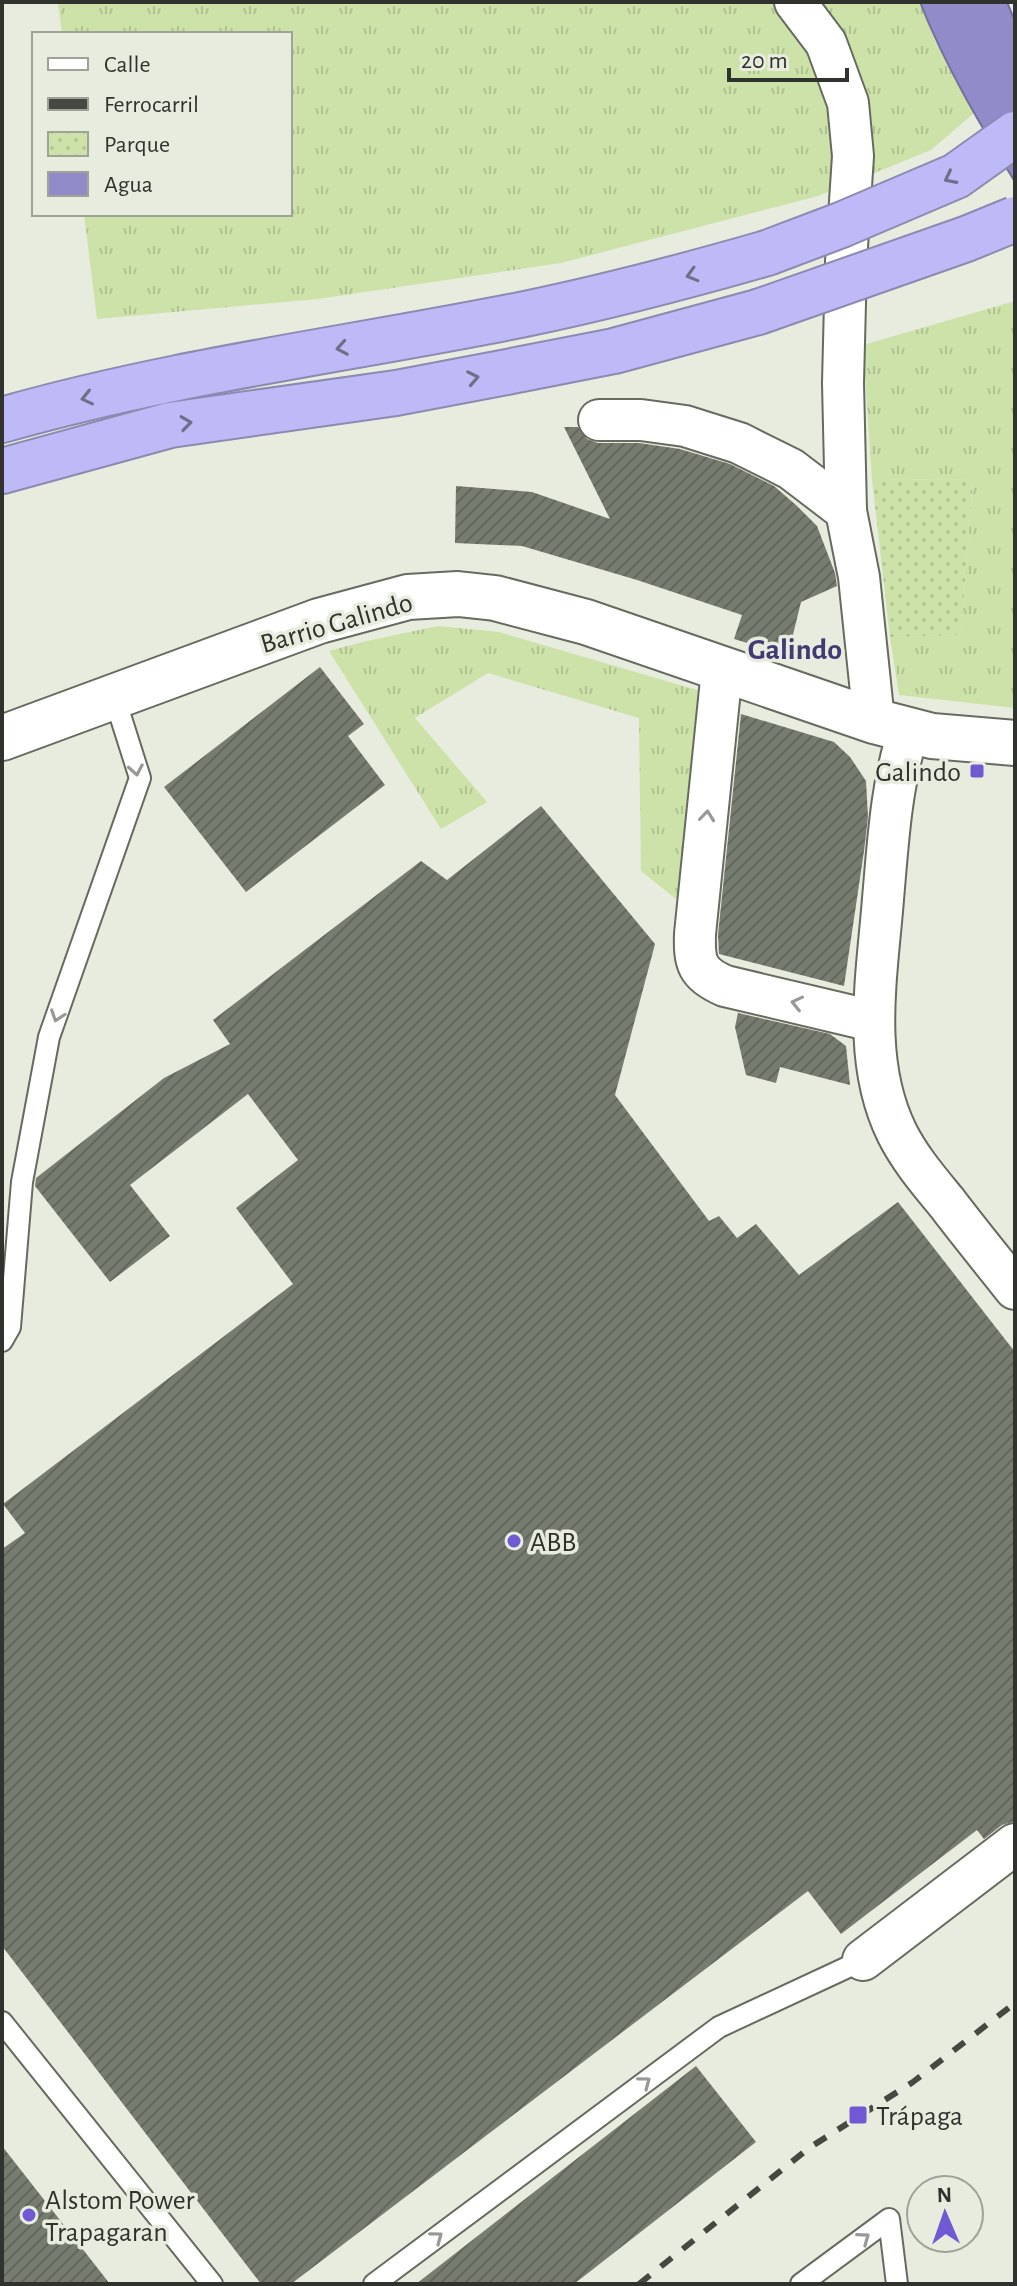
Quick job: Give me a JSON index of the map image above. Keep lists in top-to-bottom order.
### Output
{
  "streets": {
    "street": ["Barrio Galindo"]
  },
  "districts": ["Galindo"],
  "places": {
    "transit": ["Galindo", "Trápaga"],
    "other": ["ABB", "Alstom Power Trapagaran"]
  },
  "legend": [
    "Calle",
    "Ferrocarril",
    "Parque",
    "Agua"
  ],
  "scale_bar": "20 m",
  "north": "top"
}
